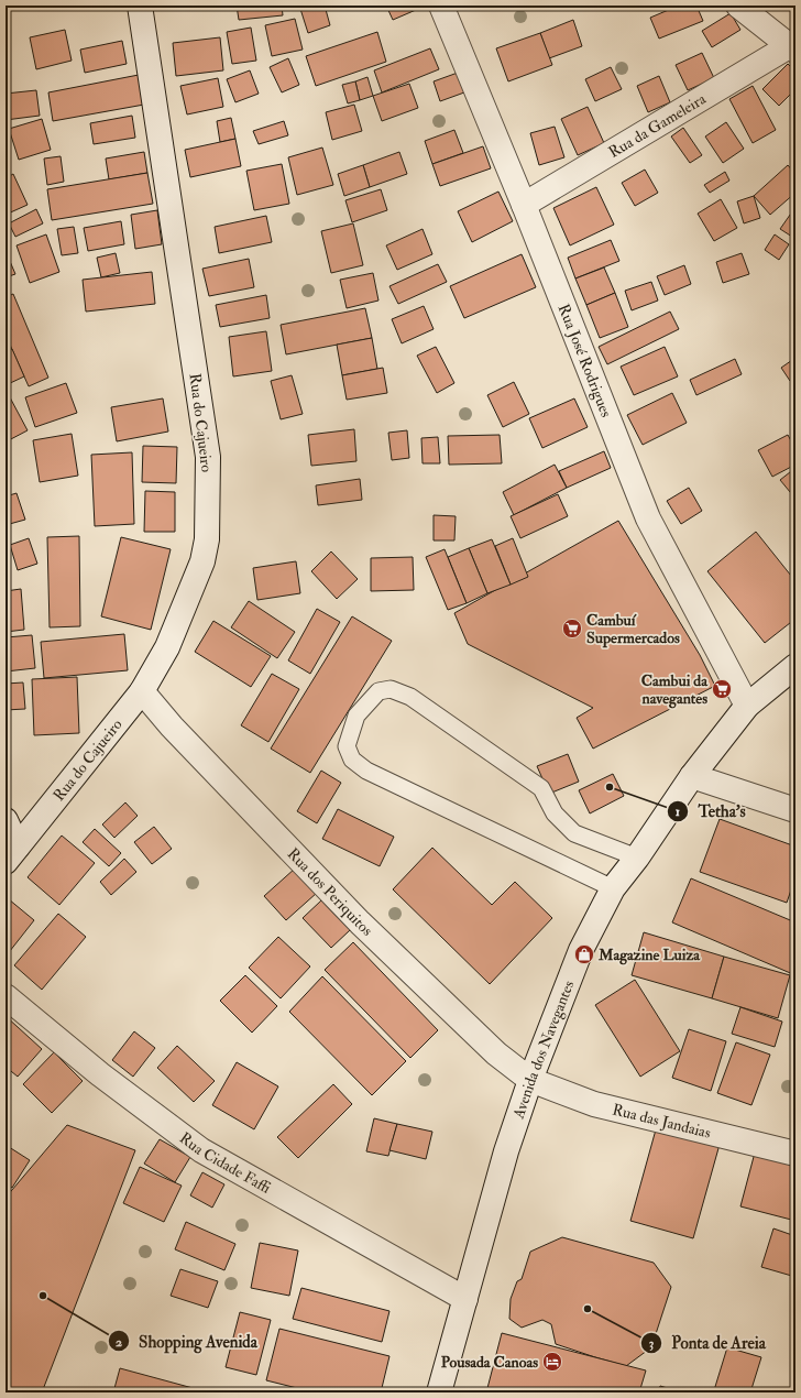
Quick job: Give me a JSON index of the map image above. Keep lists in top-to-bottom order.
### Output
{
  "streets": {
    "street": [
      "Rua da Gameleira",
      "Rua José Rodrigues",
      "Rua do Cajueiro",
      "Rua dos Periquitos",
      "Avenida dos Navegantes",
      "Rua das Jandaias",
      "Rua Cidade Faffi"
    ]
  },
  "crossings": [
    ["Rua da Gameleira", "Rua José Rodrigues"],
    ["Rua José Rodrigues", "Avenida dos Navegantes"],
    ["Rua do Cajueiro", "Rua dos Periquitos"],
    ["Rua dos Periquitos", "Avenida dos Navegantes"],
    ["Rua dos Periquitos", "Rua das Jandaias"],
    ["Avenida dos Navegantes", "Rua das Jandaias"],
    ["Avenida dos Navegantes", "Rua Cidade Faffi"]
  ],
  "places": {
    "supermarket": ["Cambuí Supermercados", "Cambui da navegantes"],
    "other": ["Tetha's", "Shopping Avenida", "Ponta de Areia"],
    "shop": ["Magazine Luiza"],
    "hotel": ["Pousada Canoas"]
  }
}
